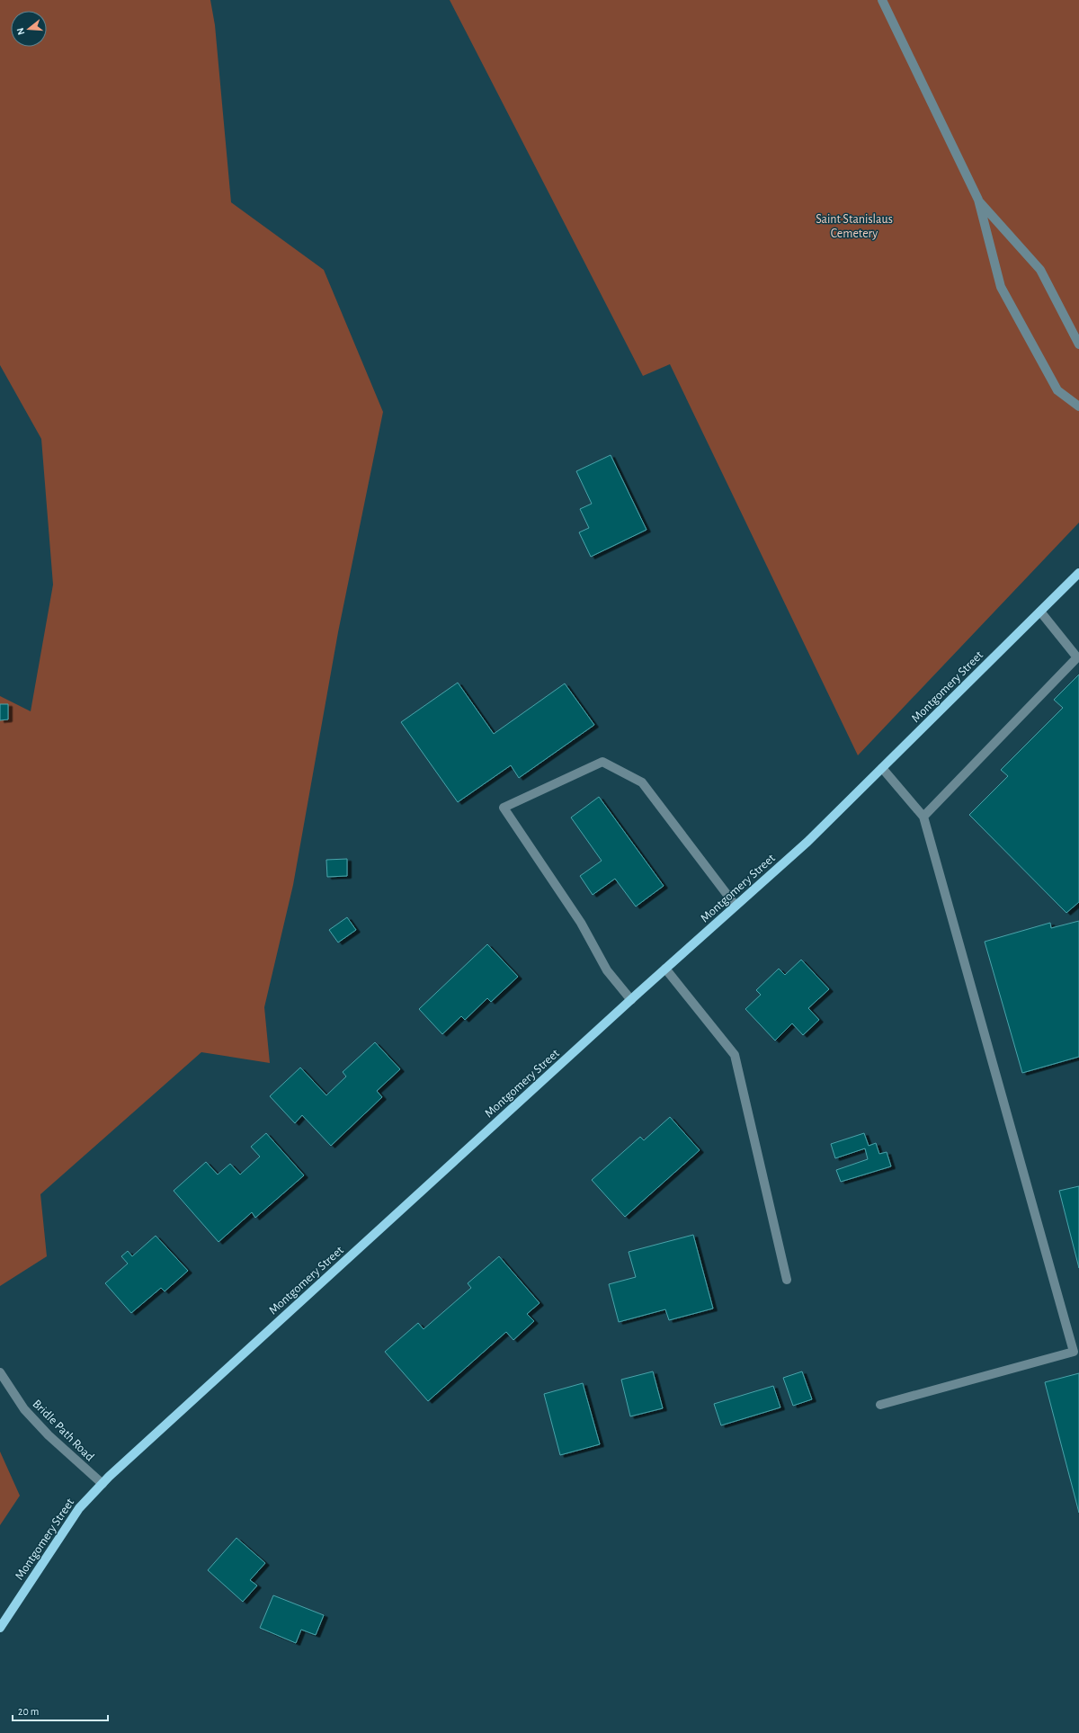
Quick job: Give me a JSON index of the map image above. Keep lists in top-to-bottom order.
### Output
{
  "streets": {
    "main road": ["Montgomery Street"],
    "street": ["Bridle Path Road"]
  },
  "crossings": [
    ["Montgomery Street", "Bridle Path Road"]
  ],
  "parks": ["Saint Stanislaus Cemetery"],
  "scale_bar": "20 m",
  "north": "left"
}
